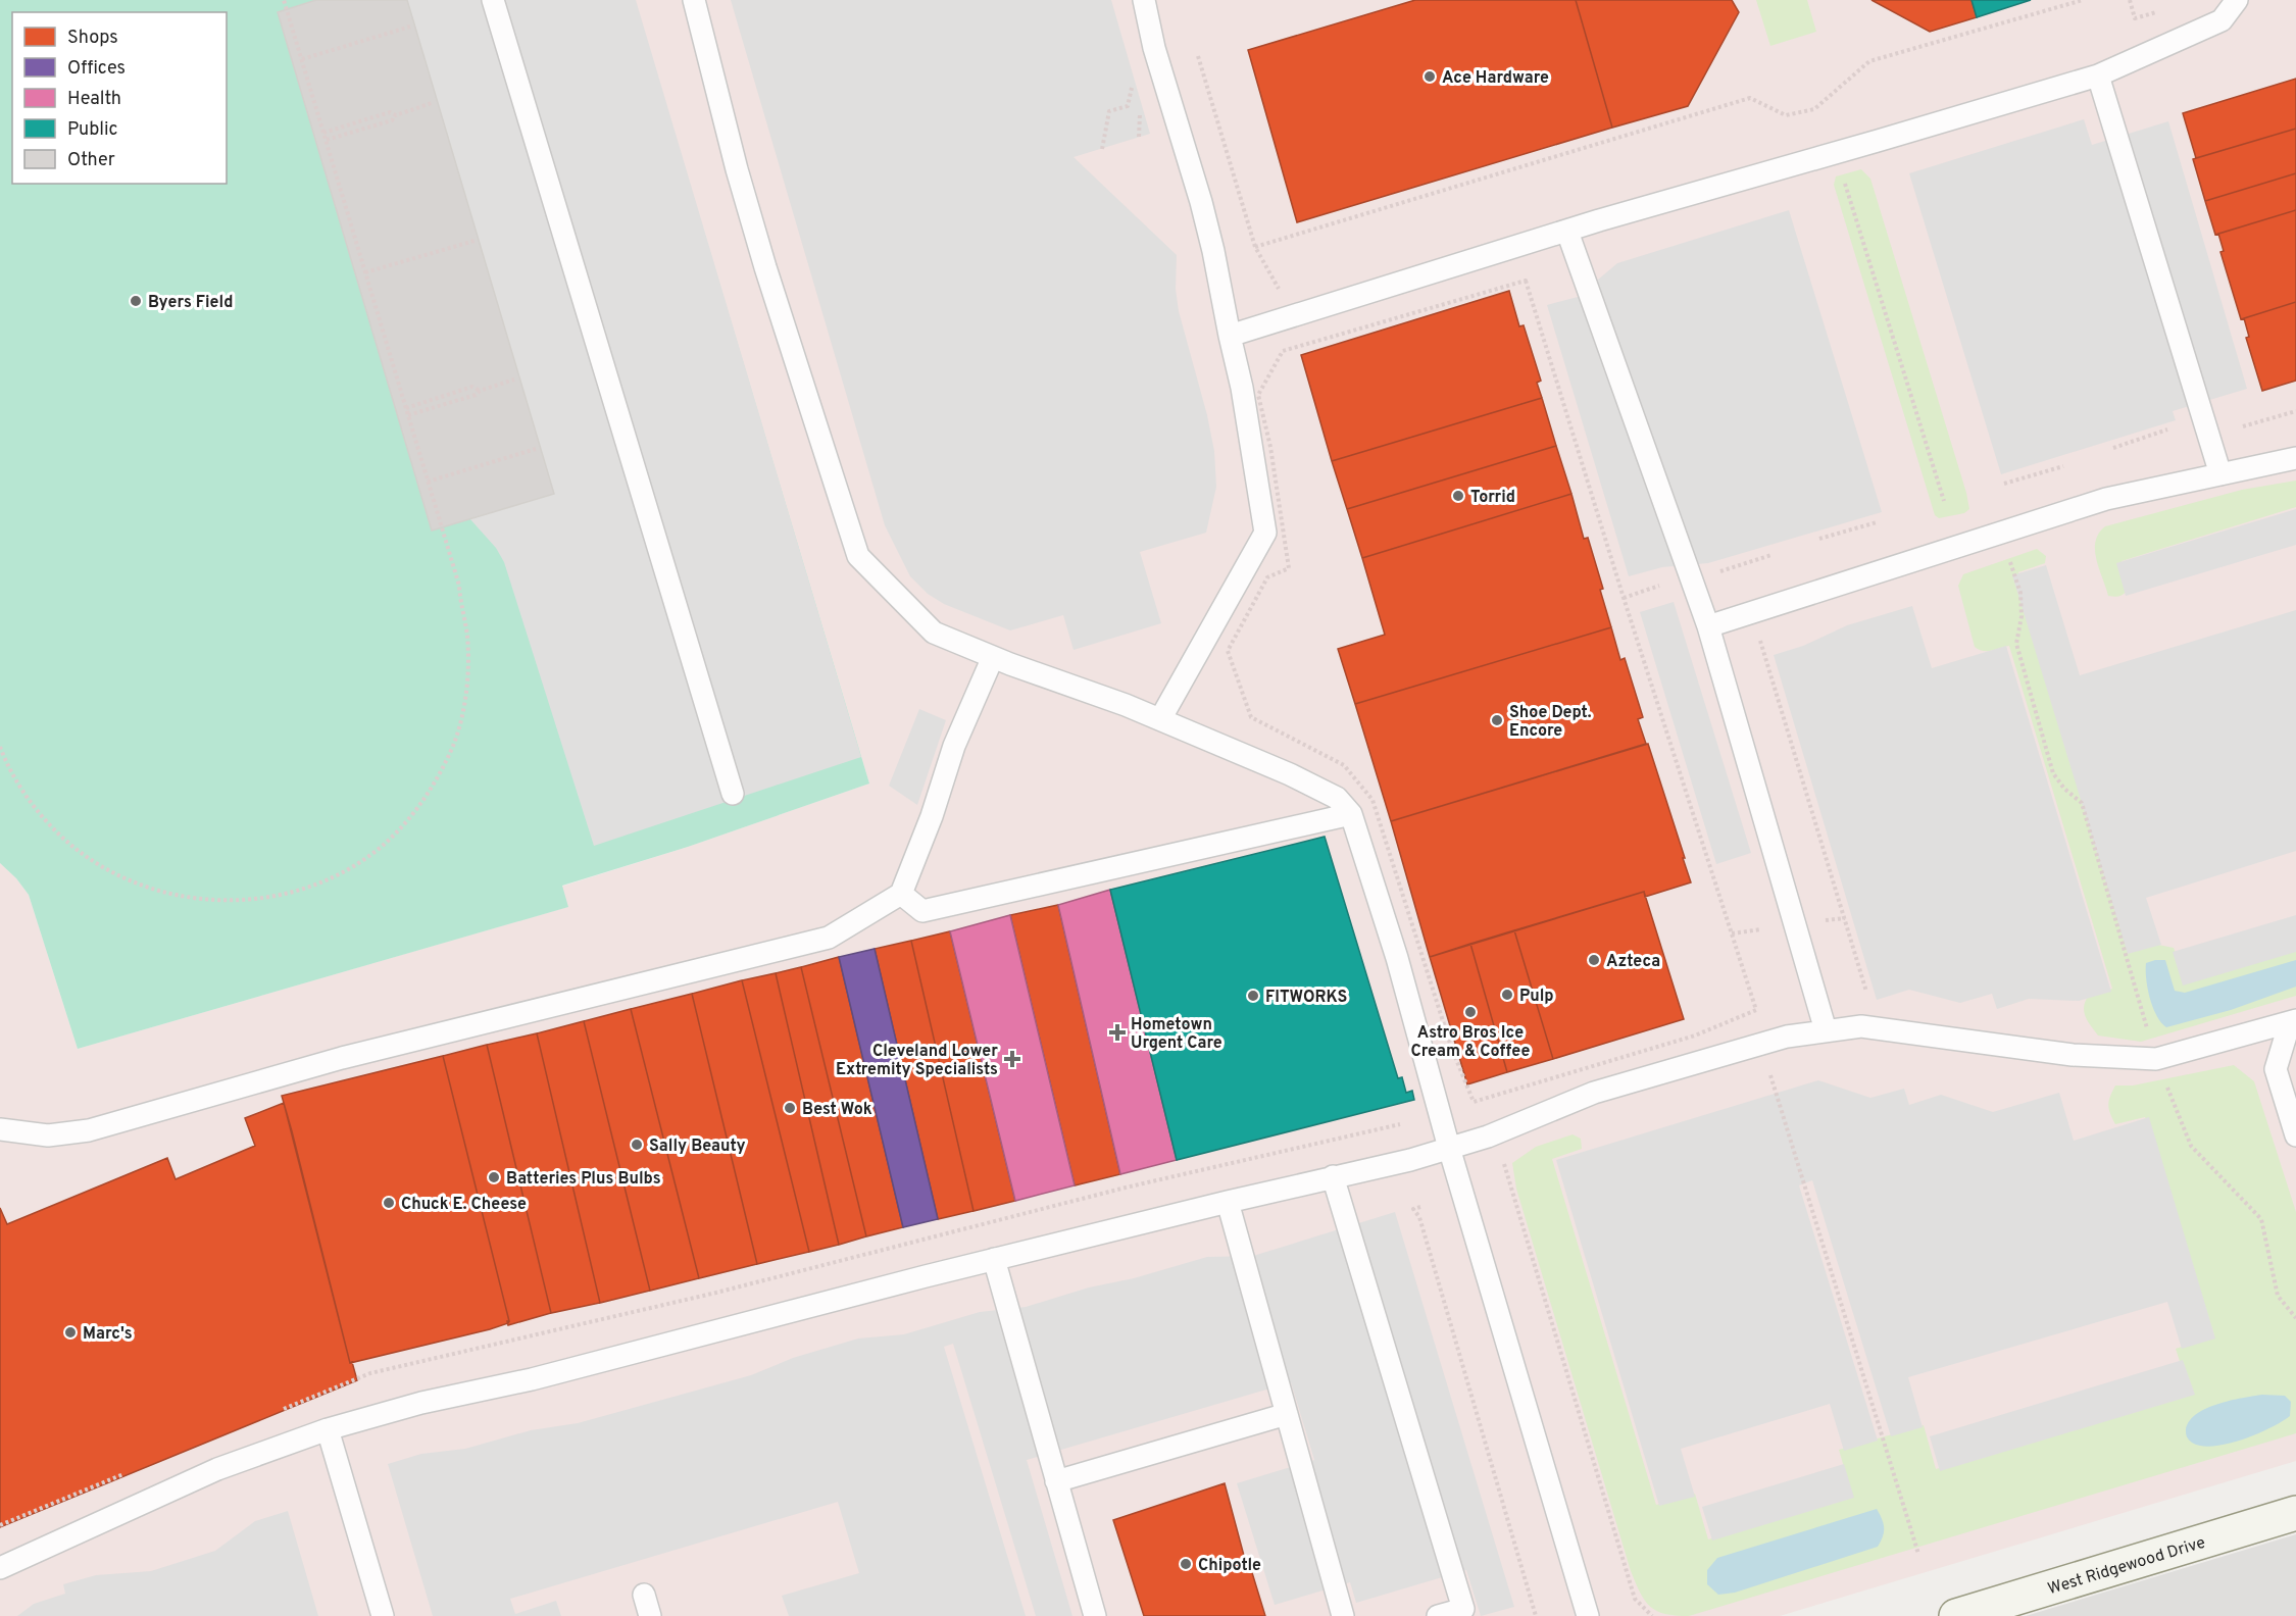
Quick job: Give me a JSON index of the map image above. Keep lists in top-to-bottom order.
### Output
{
  "streets": {
    "main road": ["West Ridgewood Drive"]
  },
  "places": {
    "other": [
      "Ace Hardware",
      "Byers Field",
      "Torrid",
      "Shoe Dept. Encore",
      "Azteca",
      "Pulp",
      "FITWORKS",
      "Astro Bros Ice Cream & Coffee",
      "Best Wok",
      "Sally Beauty",
      "Batteries Plus Bulbs",
      "Chuck E. Cheese",
      "Marc's",
      "Chipotle"
    ],
    "health": ["Hometown Urgent Care", "Cleveland Lower Extremity Specialists"]
  },
  "legend": [
    "Shops",
    "Offices",
    "Health",
    "Public",
    "Other"
  ]
}
